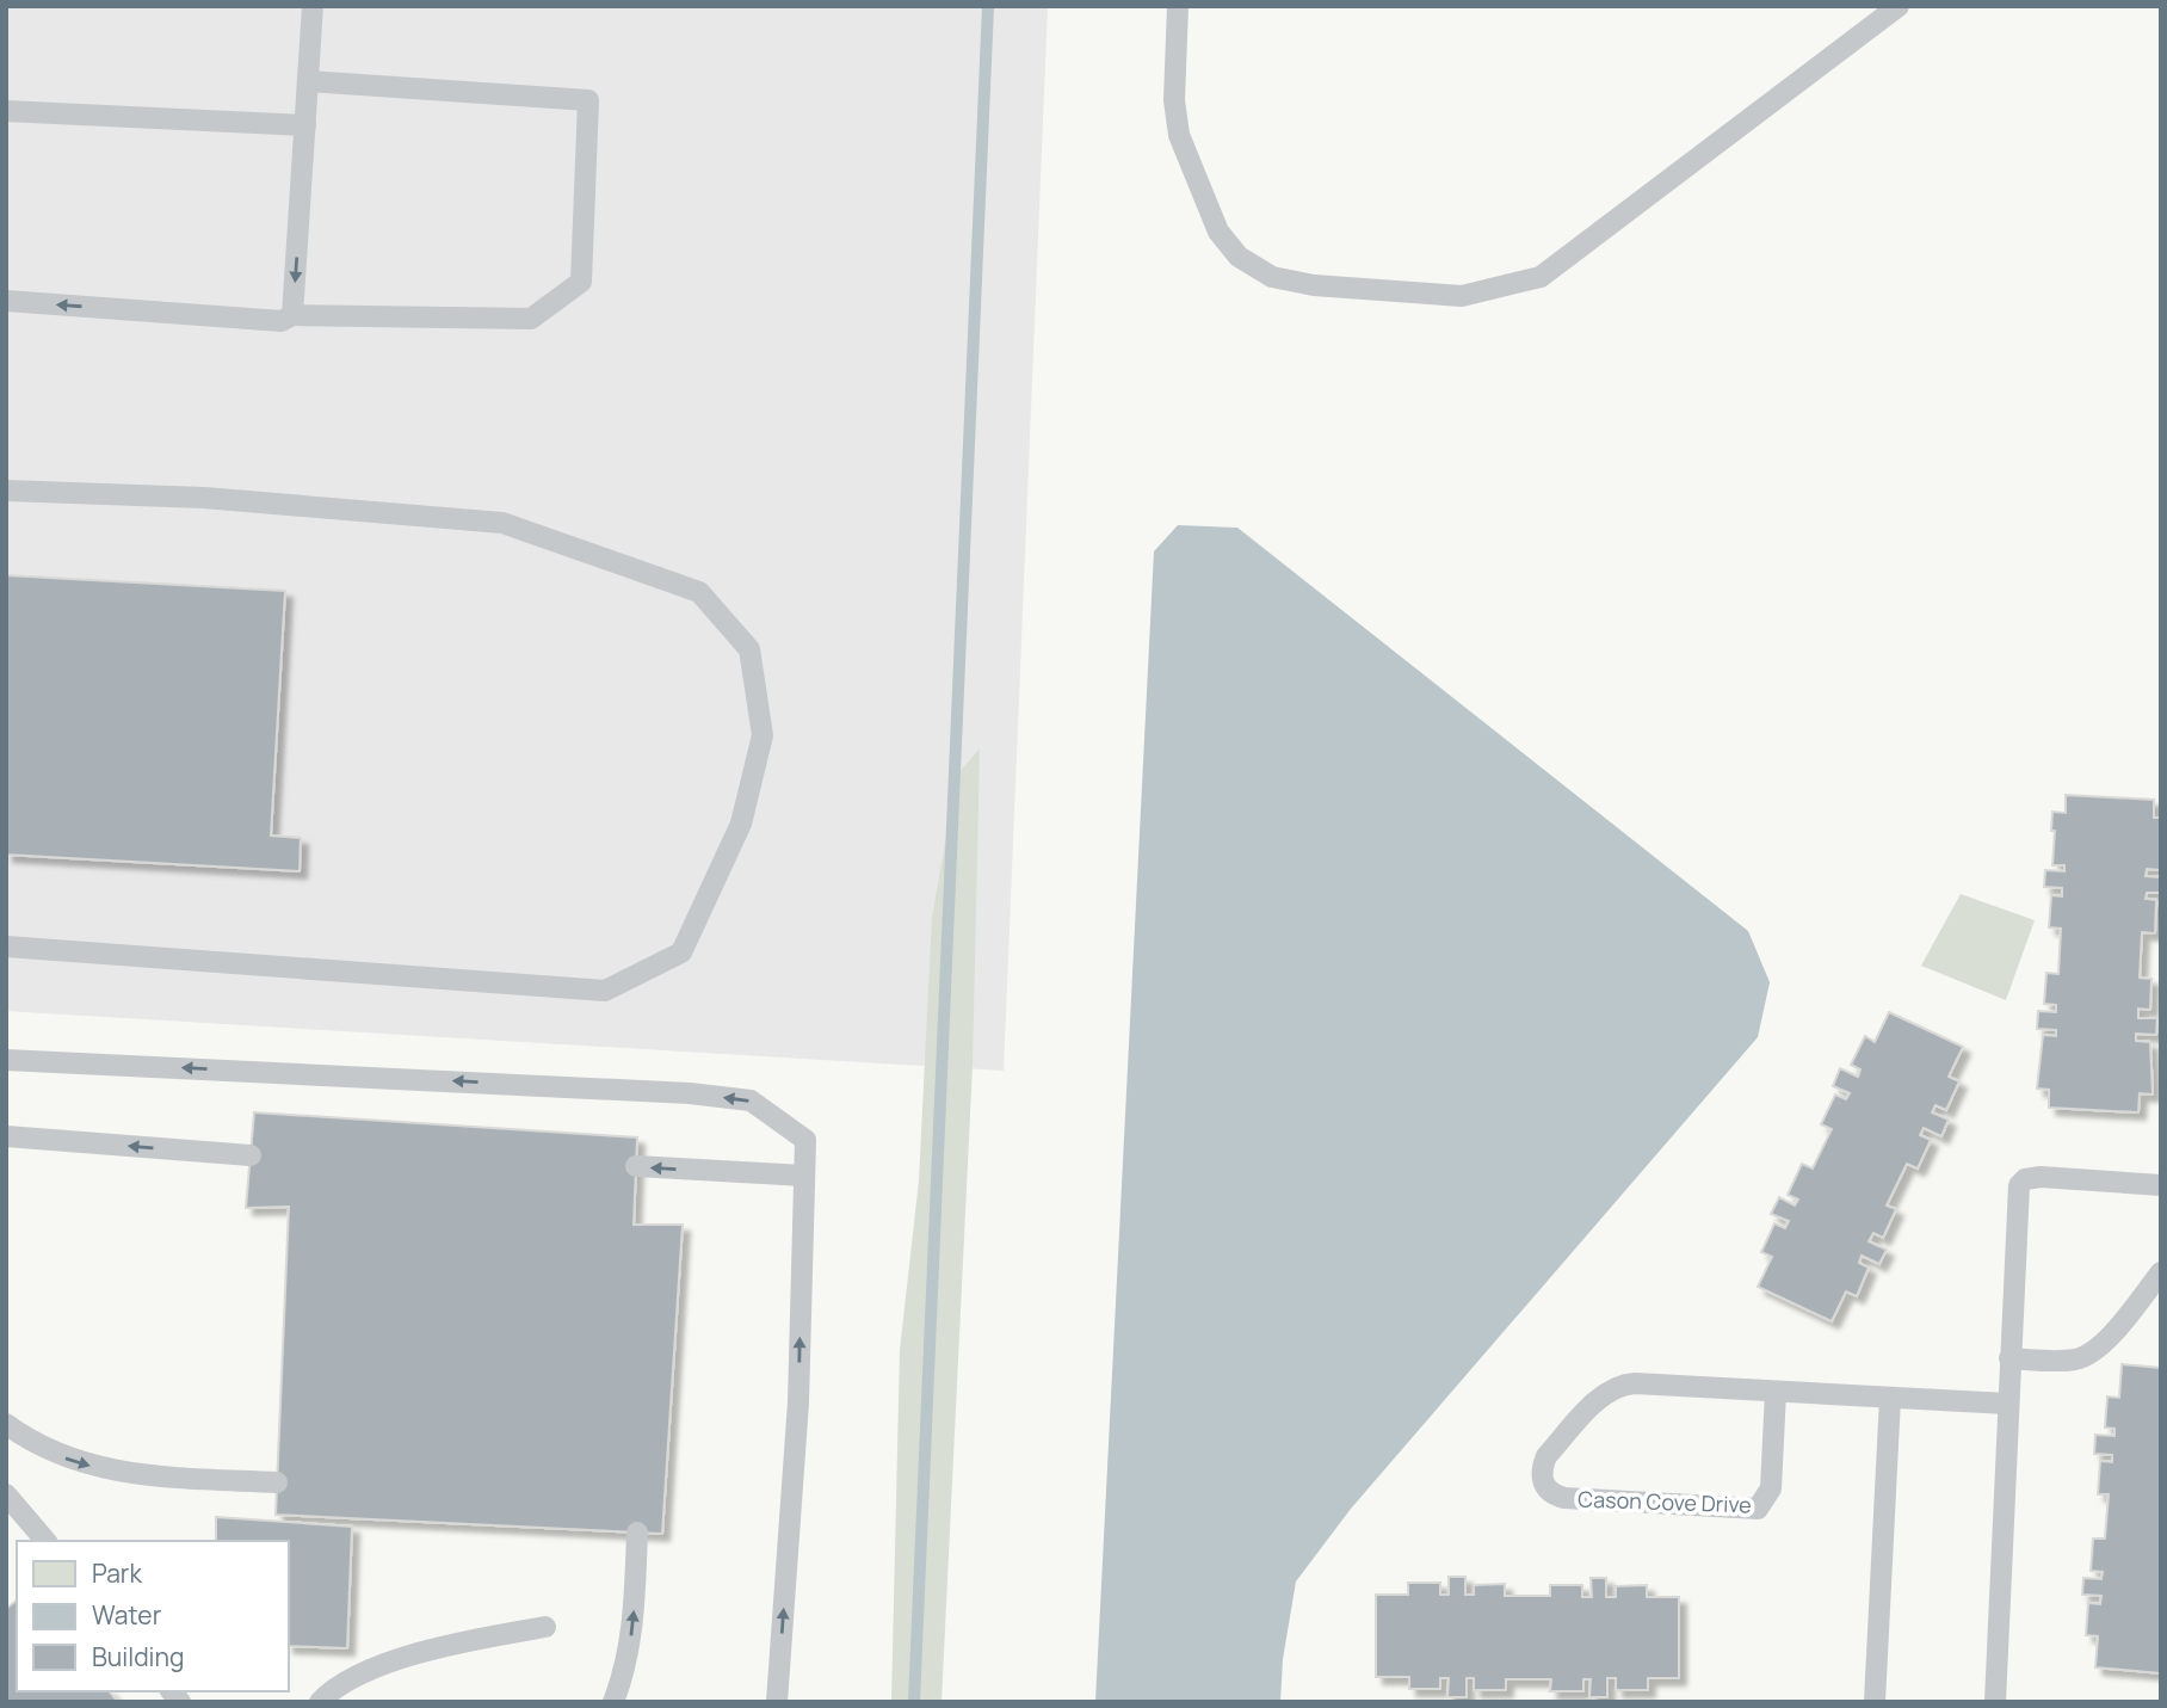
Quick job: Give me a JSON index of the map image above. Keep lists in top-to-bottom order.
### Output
{
  "streets": {
    "lane": ["Cason Cove Drive"]
  },
  "legend": ["Park", "Water", "Building"]
}
